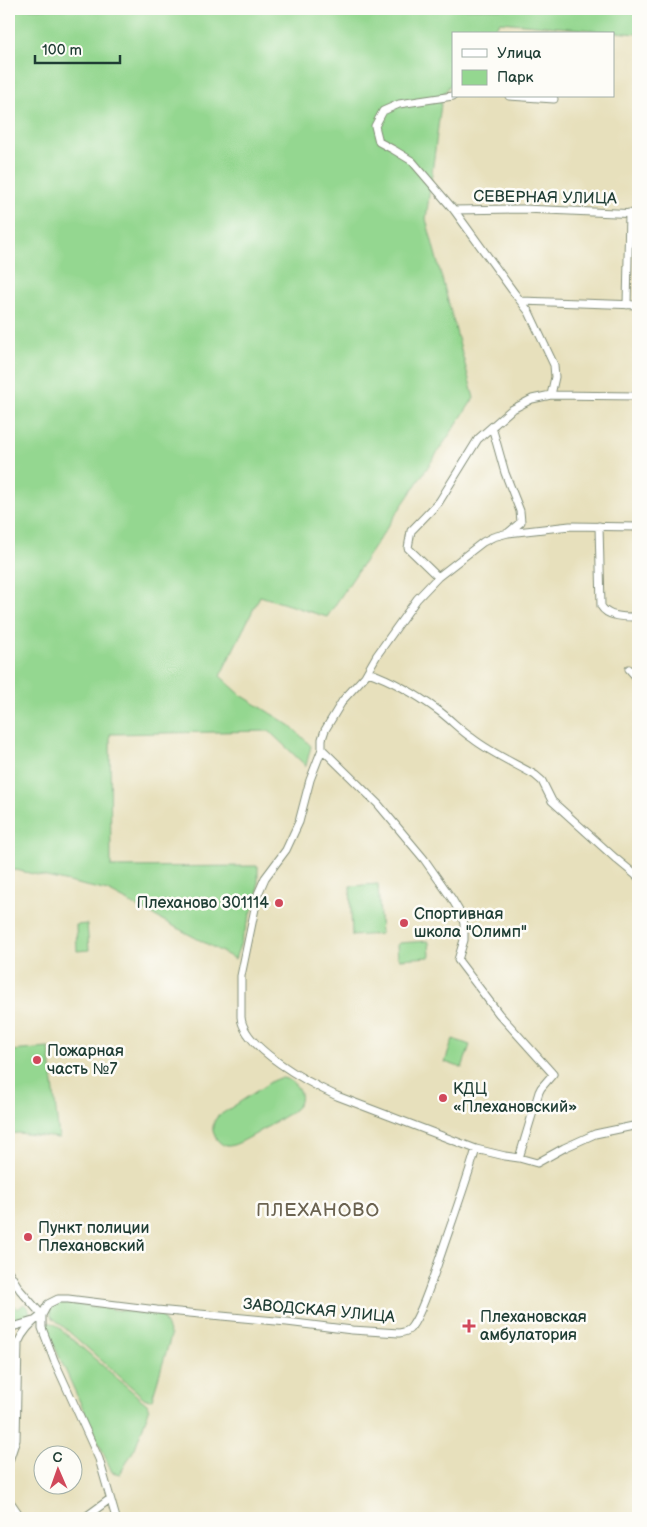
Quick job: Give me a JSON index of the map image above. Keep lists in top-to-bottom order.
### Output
{
  "streets": {
    "street": ["СЕВЕРНАЯ УЛИЦА", "ЗАВОДСКАЯ УЛИЦА"]
  },
  "districts": ["ПЛЕХАНОВО"],
  "places": {
    "other": [
      "Плеханово 301114",
      "Спортивная школа \"Олимп\"",
      "Пожарная часть №7",
      "КДЦ «Плехановский»",
      "Пункт полиции Плехановский"
    ],
    "health": ["Плехановская амбулатория"]
  },
  "legend": ["Улица", "Парк"],
  "scale_bar": "100 m",
  "north": "top"
}
